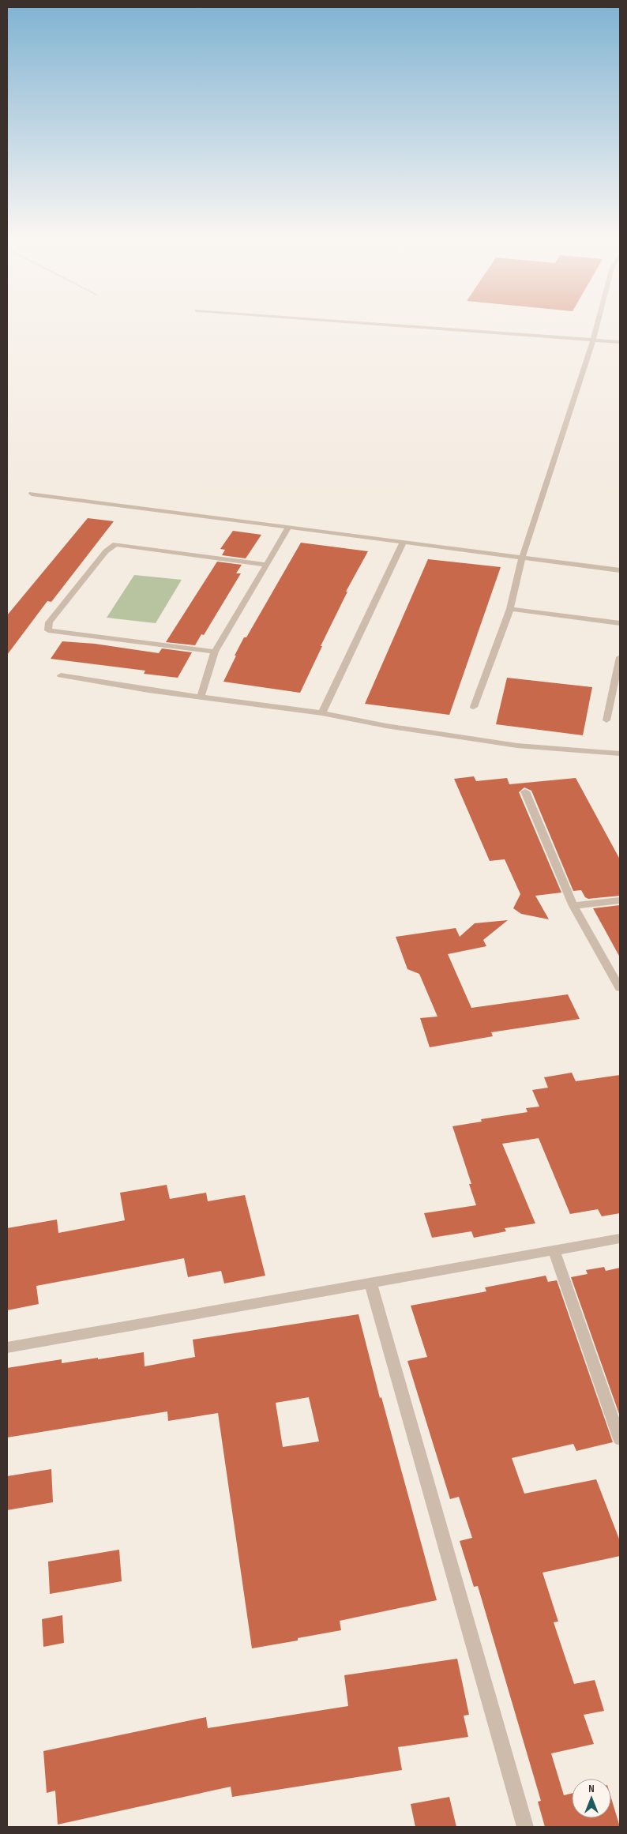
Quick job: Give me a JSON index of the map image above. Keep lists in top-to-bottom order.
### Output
{
  "north": "top"
}
